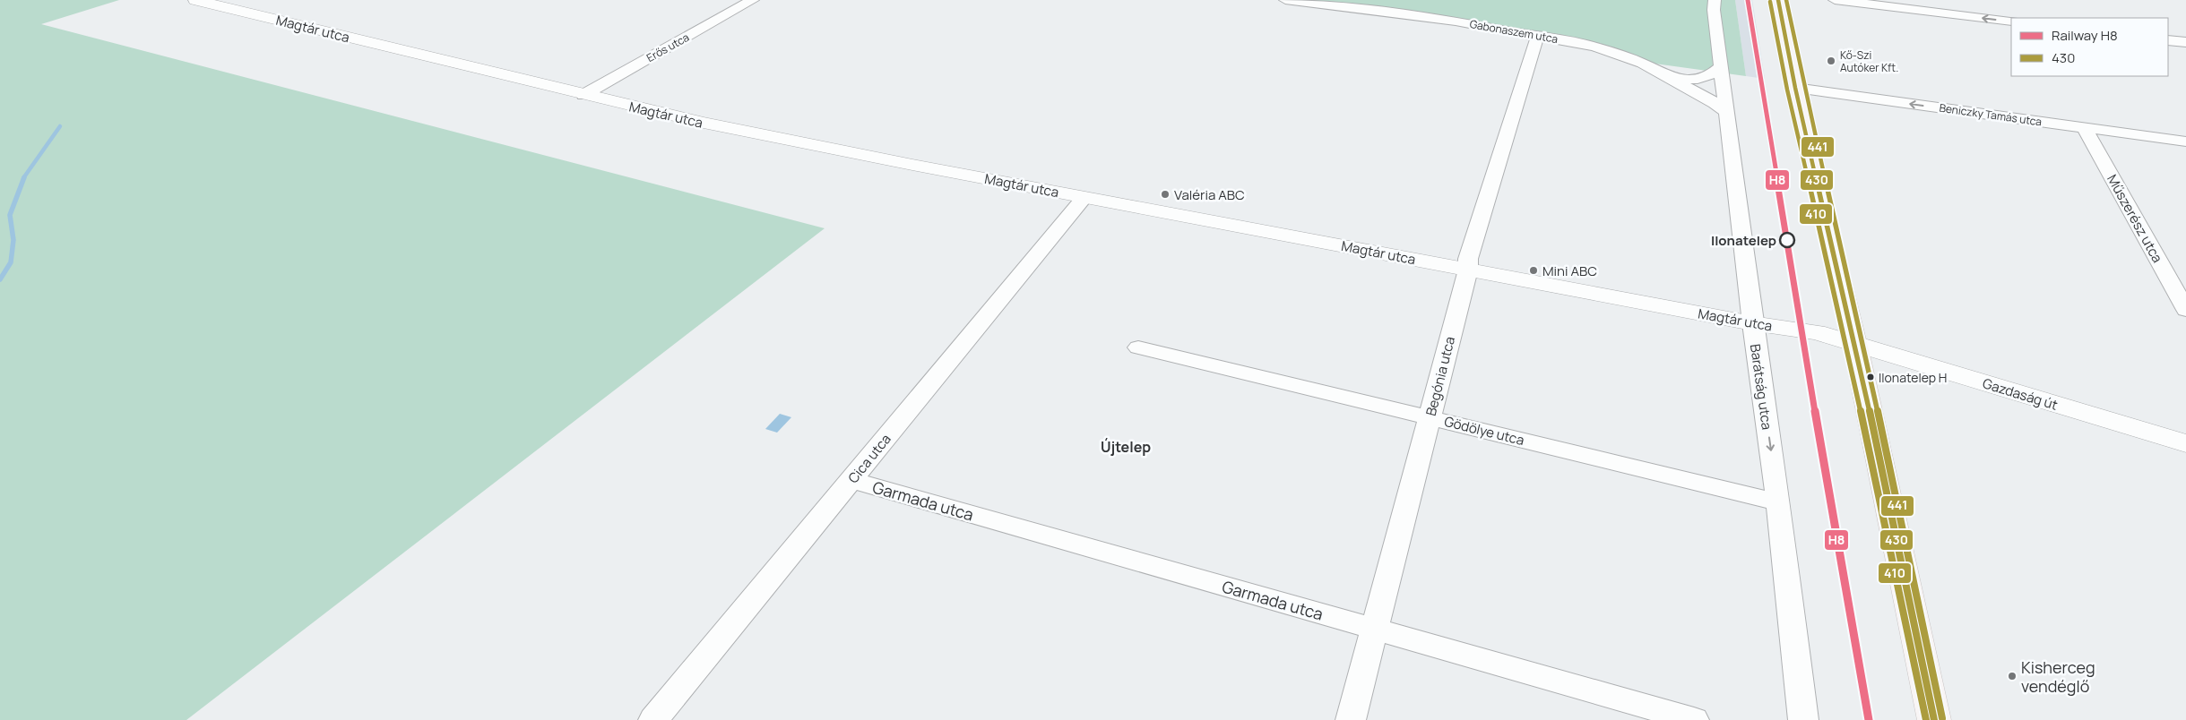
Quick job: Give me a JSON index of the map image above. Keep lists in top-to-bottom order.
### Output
{
  "streets": {
    "street": [
      "Magtár utca",
      "Gabonaszem utca",
      "Erős utca",
      "Beniczky Tamás utca",
      "Műszerész utca",
      "Begónia utca",
      "Barátság utca",
      "Gazdaság út",
      "Gödölye utca",
      "Cica utca",
      "Garmada utca"
    ]
  },
  "crossings": [
    ["Magtár utca", "Erős utca"],
    ["Magtár utca", "Begónia utca"],
    ["Magtár utca", "Barátság utca"],
    ["Magtár utca", "Gazdaság út"],
    ["Magtár utca", "Cica utca"],
    ["Gabonaszem utca", "Begónia utca"],
    ["Gabonaszem utca", "Barátság utca"],
    ["Beniczky Tamás utca", "Műszerész utca"],
    ["Begónia utca", "Gödölye utca"],
    ["Begónia utca", "Garmada utca"],
    ["Barátság utca", "Gödölye utca"],
    ["Cica utca", "Garmada utca"]
  ],
  "districts": ["Újtelep"],
  "places": [
    "Kő-Szi Autóker Kft.",
    "Valéria ABC",
    "Ilonatelep",
    "Mini ABC",
    "Ilonatelep H",
    "Kisherceg vendéglő"
  ],
  "lines": [
    "rail line H8",
    "transit line 430",
    "transit line 441",
    "transit line 410"
  ],
  "legend": ["Railway H8", "430"]
}
